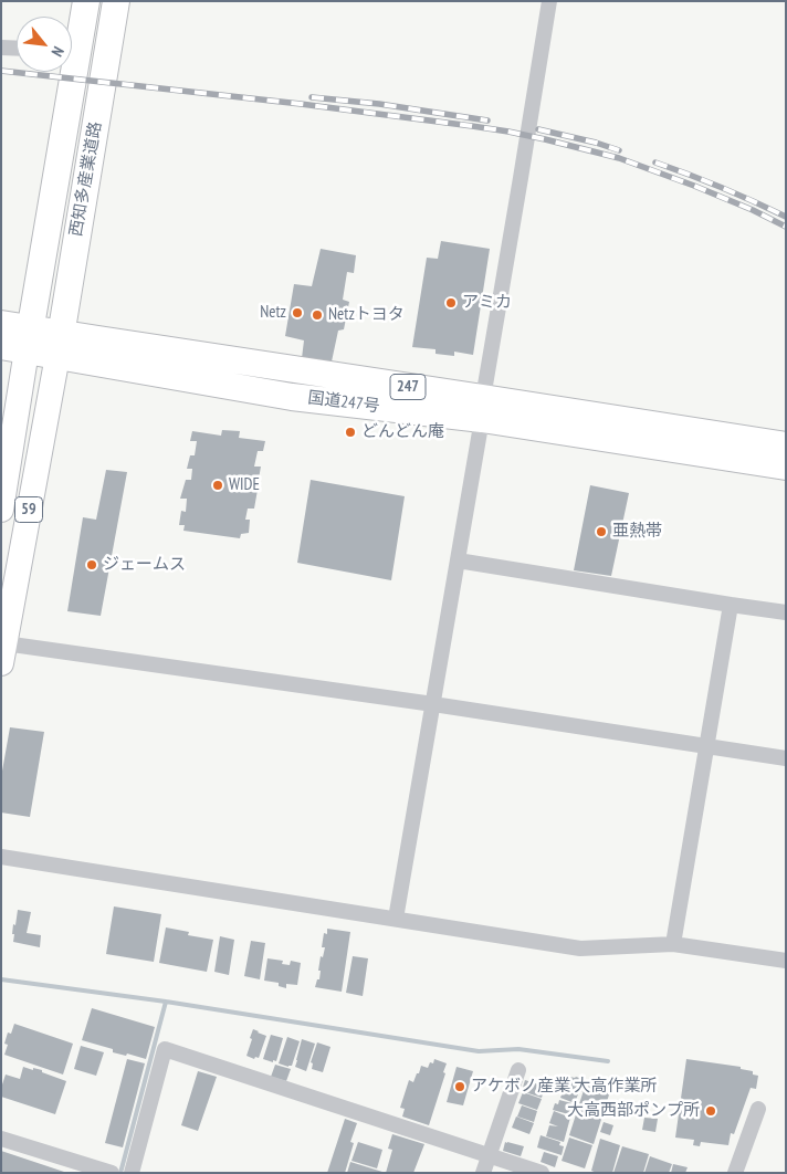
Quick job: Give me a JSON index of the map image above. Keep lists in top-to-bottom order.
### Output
{
  "streets": {
    "highway": ["西知多産業道路", "247", "国道247号"],
    "main road": ["59"]
  },
  "crossings": [
    ["西知多産業道路", "国道247号"],
    ["西知多産業道路", "59"],
    ["国道247号", "59"]
  ],
  "places": [
    "アミカ",
    "Netz",
    "Netzトヨタ",
    "どんどん庵",
    "WIDE",
    "亜熱帯",
    "ジェームス",
    "アケボノ産業 大高作業所",
    "大高西部ポンプ所"
  ],
  "north": "bottom right"
}
